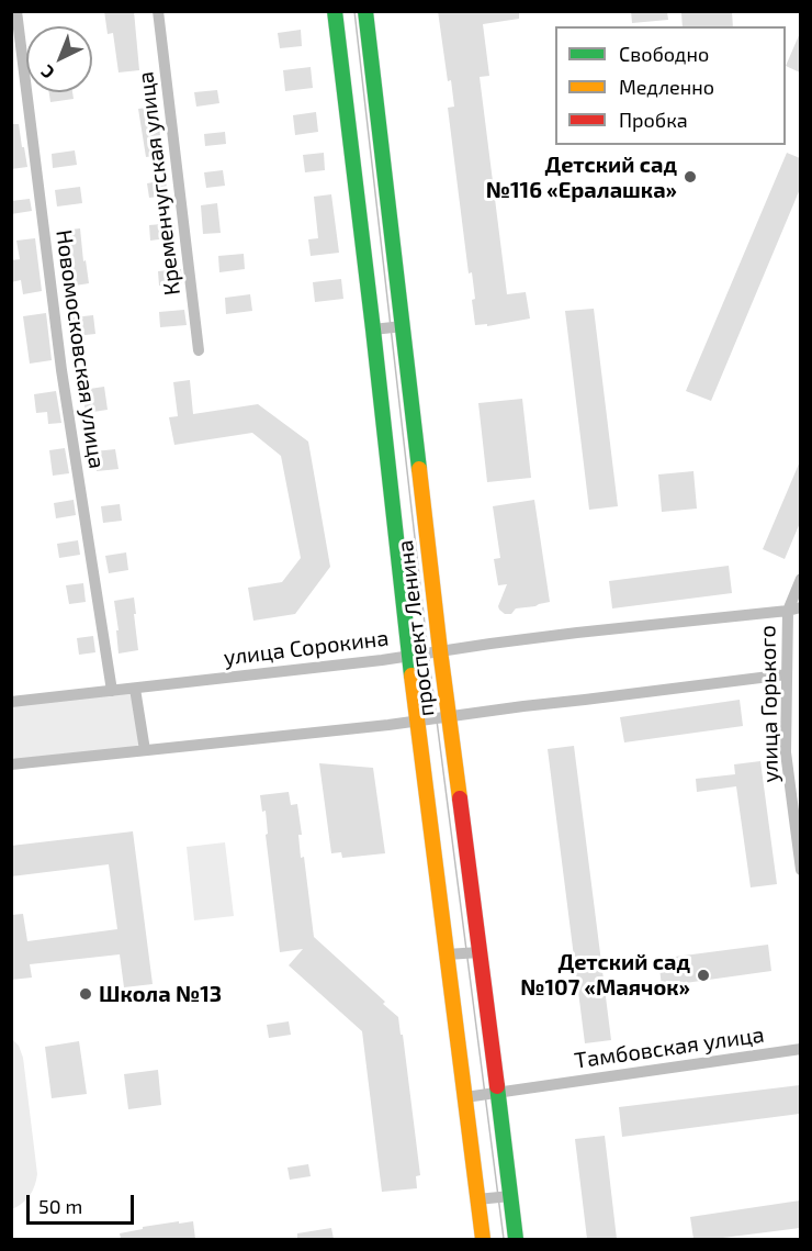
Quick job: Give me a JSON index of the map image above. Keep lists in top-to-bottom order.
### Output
{
  "streets": {
    "main road": ["проспект Ленина"],
    "street": [
      "Кременчугская улица",
      "Новомосковская улица",
      "улица Сорокина",
      "улица Горького",
      "Тамбовская улица"
    ]
  },
  "crossings": [
    ["Новомосковская улица", "улица Сорокина"],
    ["проспект Ленина", "улица Сорокина"],
    ["проспект Ленина", "Тамбовская улица"],
    ["улица Сорокина", "улица Горького"]
  ],
  "places": ["Детский сад №116 «Ералашка»", "Детский сад №107 «Маячок»", "Школа №13"],
  "legend": ["Свободно", "Медленно", "Пробка"],
  "scale_bar": "50 m",
  "north": "bottom left"
}
